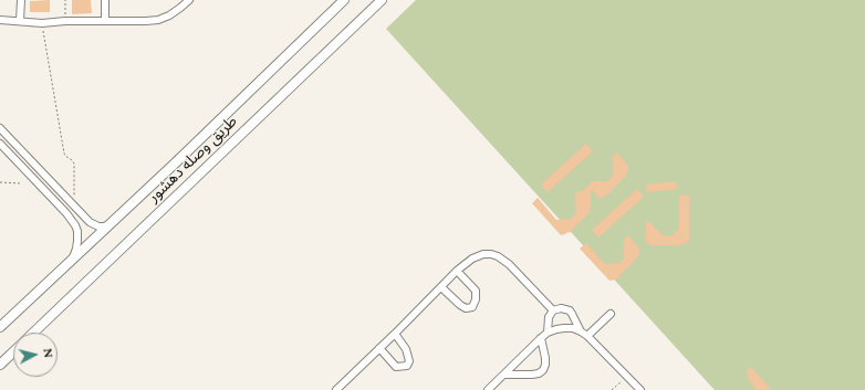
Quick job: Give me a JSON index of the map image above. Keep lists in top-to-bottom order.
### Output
{
  "streets": {
    "main road": ["طريق وصله دهشور"]
  },
  "north": "right"
}
